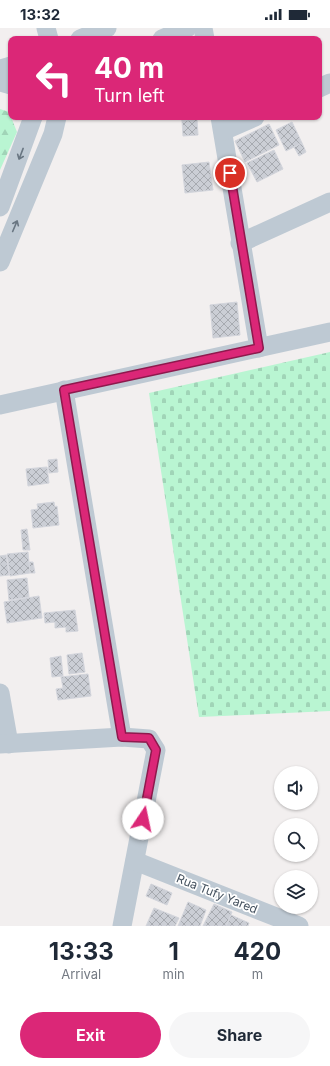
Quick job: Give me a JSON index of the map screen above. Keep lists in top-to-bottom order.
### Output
{
  "streets": {
    "street": ["Rua Tufy Yared"]
  },
  "page": {
    "status": "13:32",
    "turn": ["40 m", "Turn left"],
    "eta": [
      "13:33",
      "Arrival",
      "1",
      "min",
      "420",
      "m"
    ],
    "buttons": ["Exit", "Share"]
  }
}
